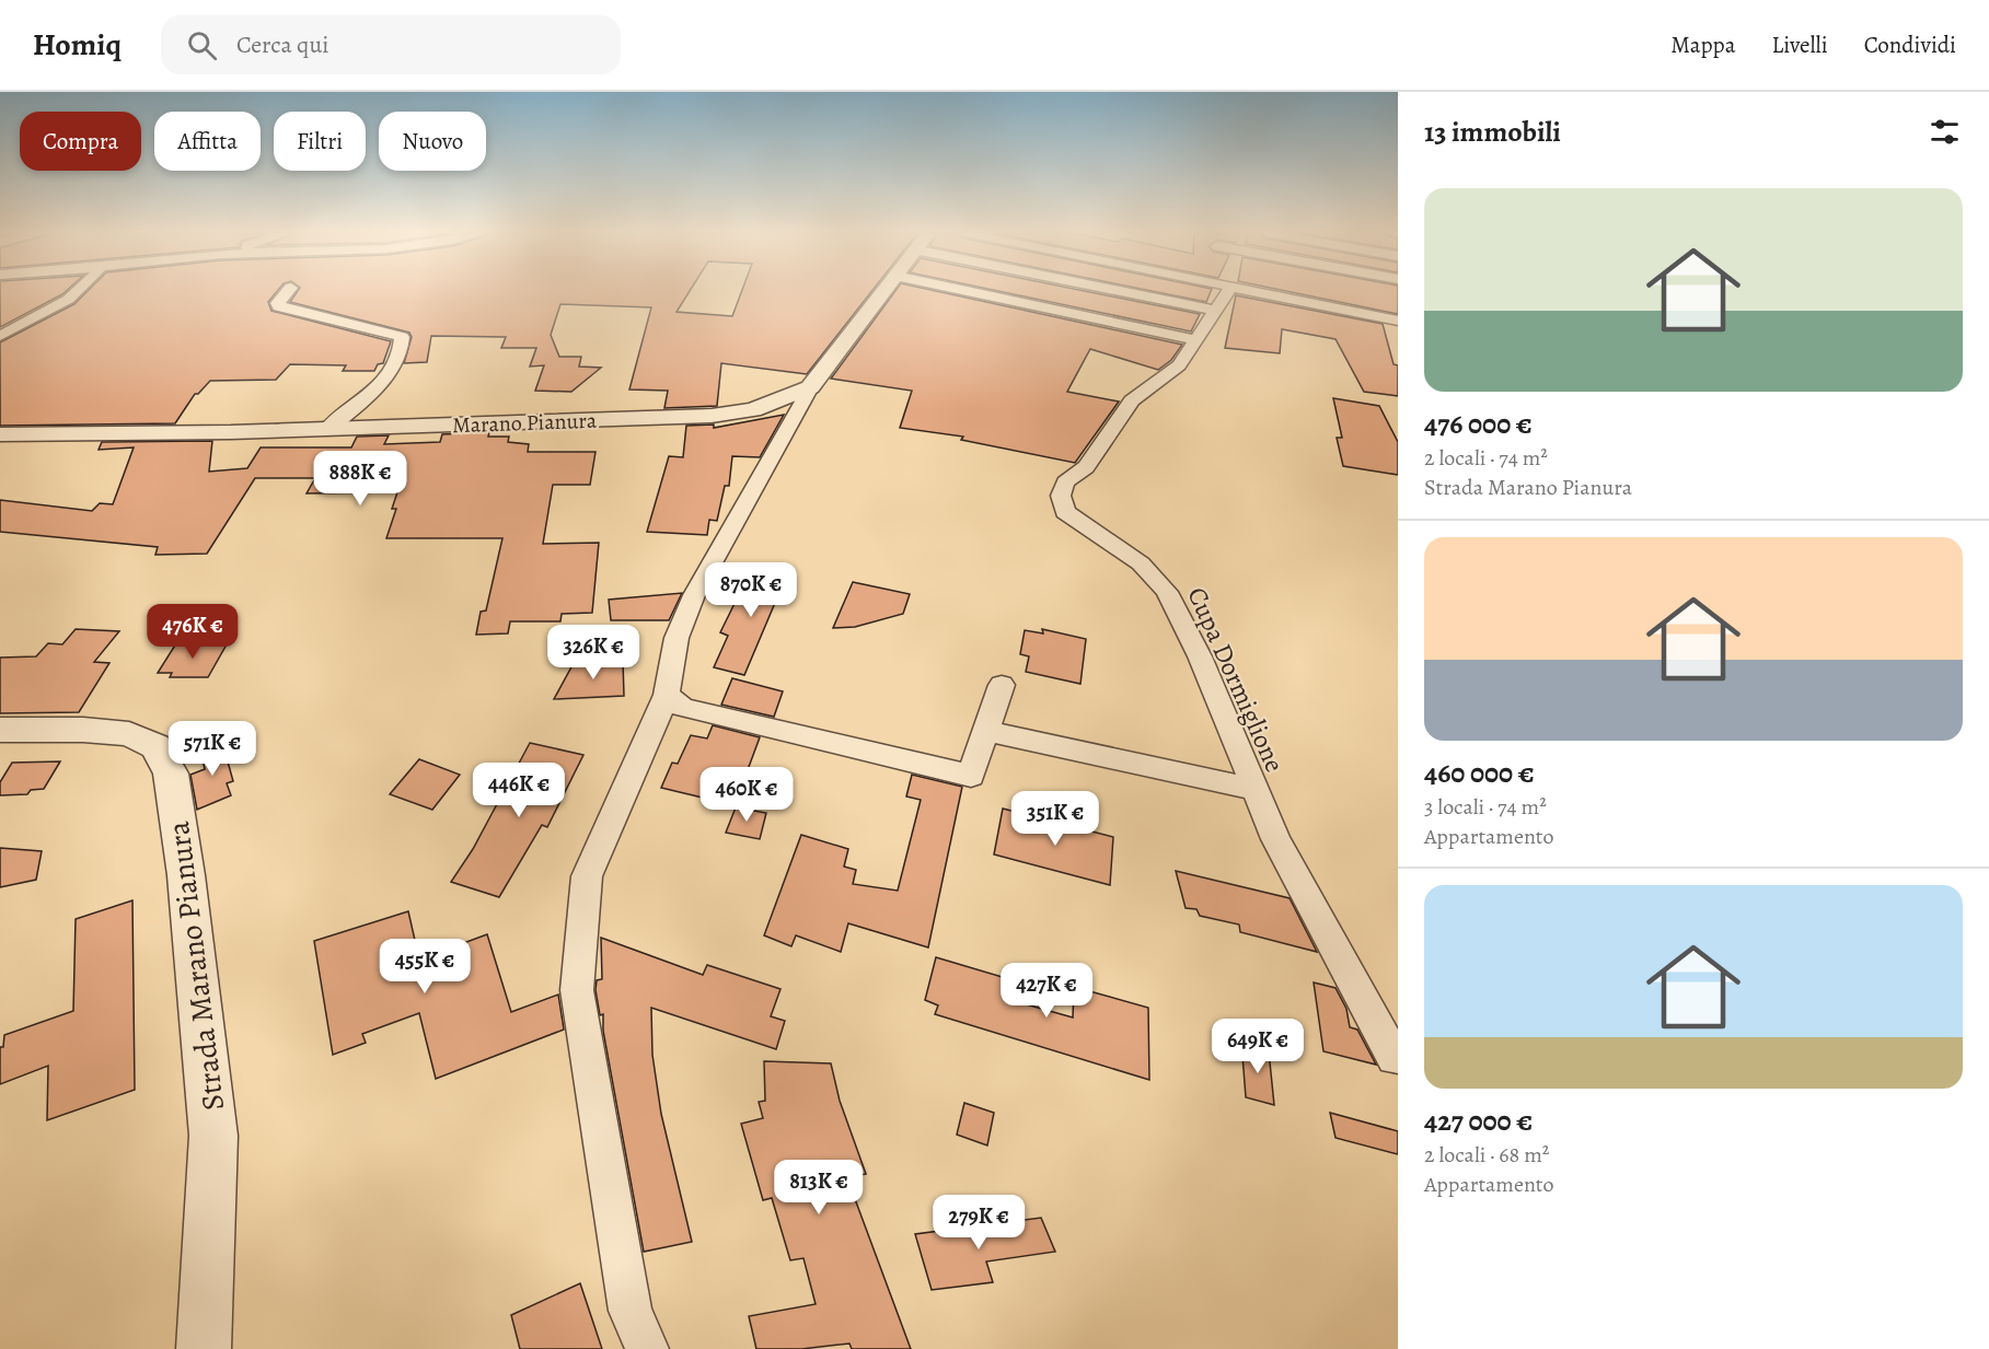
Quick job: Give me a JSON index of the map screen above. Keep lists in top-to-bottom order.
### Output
{
  "streets": {
    "street": ["Marano Pianura", "Cupa Dormiglione", "Strada Marano Pianura"]
  },
  "page": {
    "header": "Homiq",
    "search": "Cerca qui",
    "nav": ["Mappa", "Livelli", "Condividi"],
    "heading": "13 immobili",
    "chip": [
      "Compra",
      "Affitta",
      "Filtri",
      "Nuovo"
    ],
    "list": [
      {
        "name": "476 000 €",
        "note": "2 locali · 74 m² · Strada Marano Pianura"
      },
      {
        "name": "460 000 €",
        "note": "3 locali · 74 m² · Appartamento"
      },
      {
        "name": "427 000 €",
        "note": "2 locali · 68 m² · Appartamento"
      }
    ],
    "price": [
      "888K €",
      "870K €",
      "476K €",
      "326K €",
      "571K €",
      "446K €",
      "460K €",
      "351K €",
      "455K €",
      "427K €",
      "649K €",
      "813K €",
      "279K €"
    ]
  }
}
